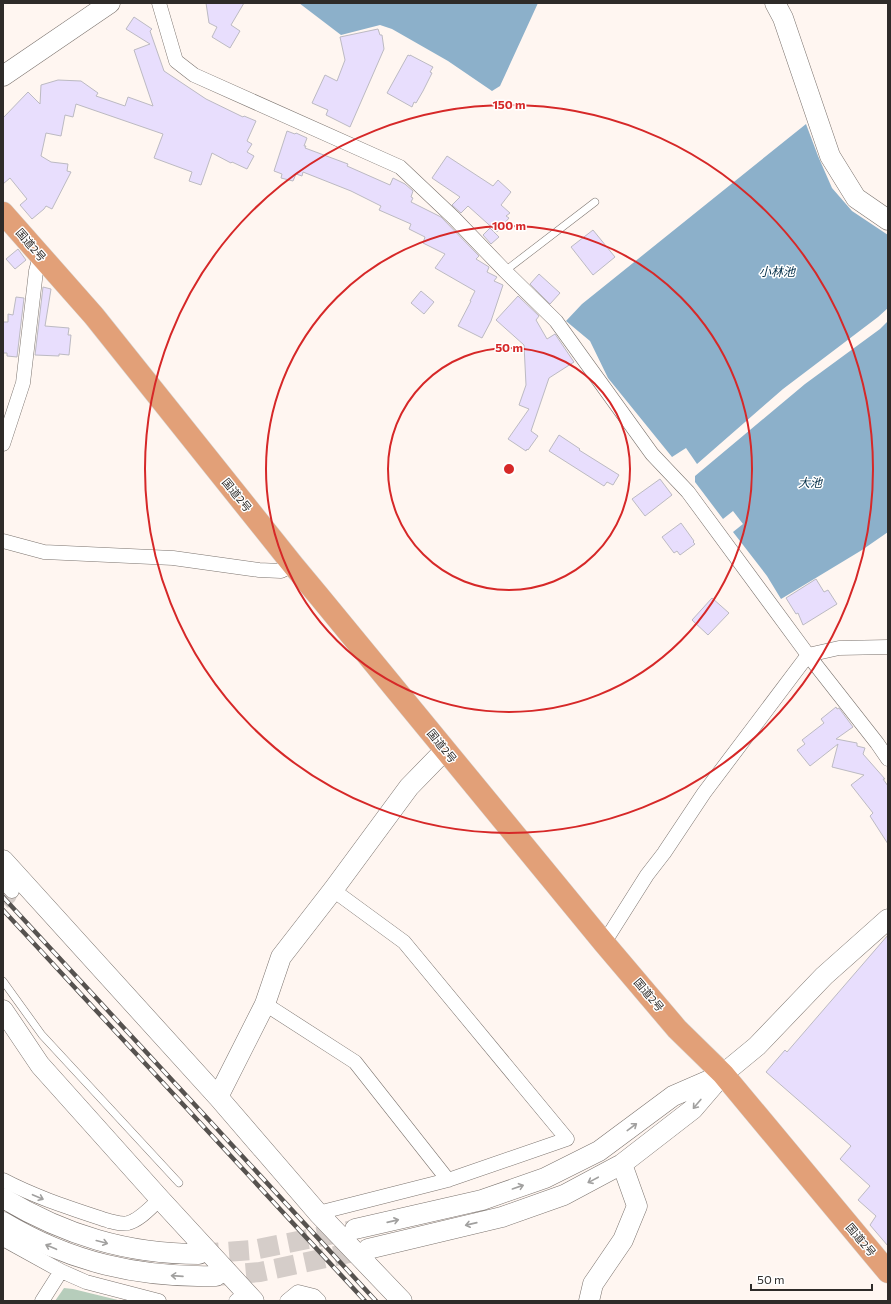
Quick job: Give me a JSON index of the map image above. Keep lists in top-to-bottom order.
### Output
{
  "streets": {
    "highway": ["国道2号"]
  },
  "water": ["小林池", "大池"],
  "scale_bar": "50 m",
  "rings": ["150 m", "100 m", "50 m"]
}
